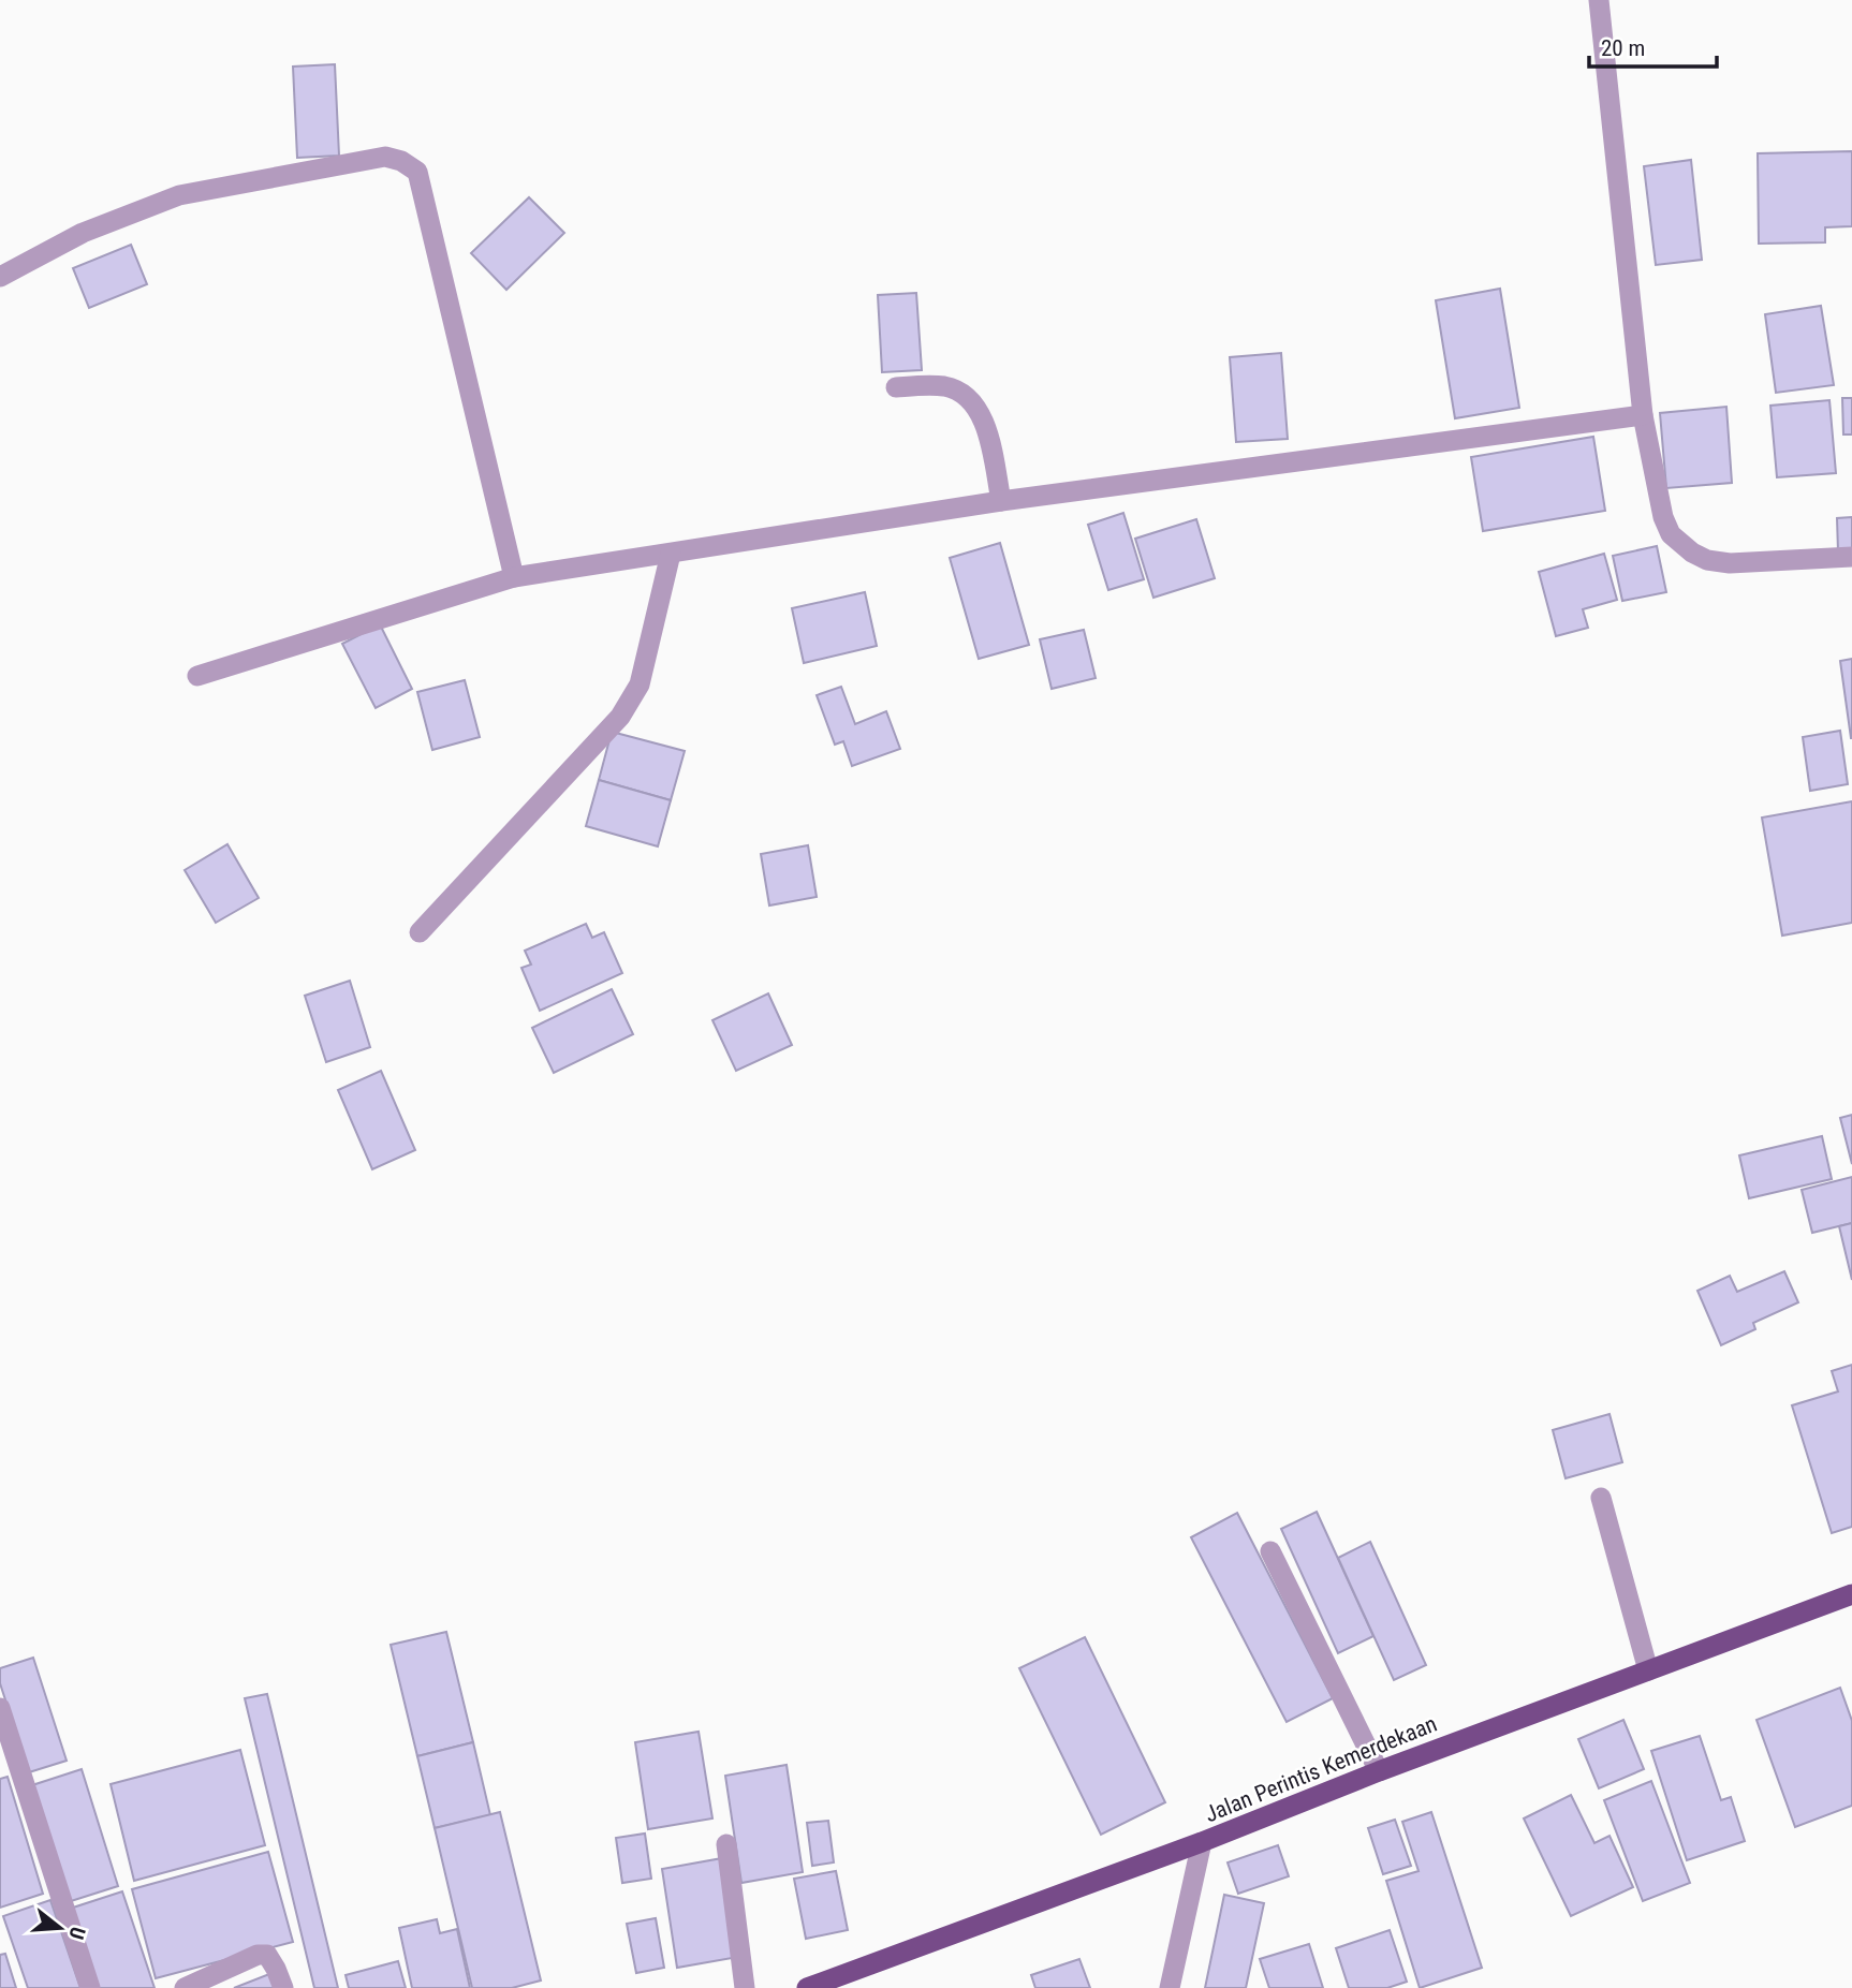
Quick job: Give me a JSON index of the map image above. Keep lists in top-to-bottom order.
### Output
{
  "streets": {
    "main road": ["Jalan Perintis Kemerdekaan"]
  },
  "scale_bar": "20 m",
  "north": "right"
}
